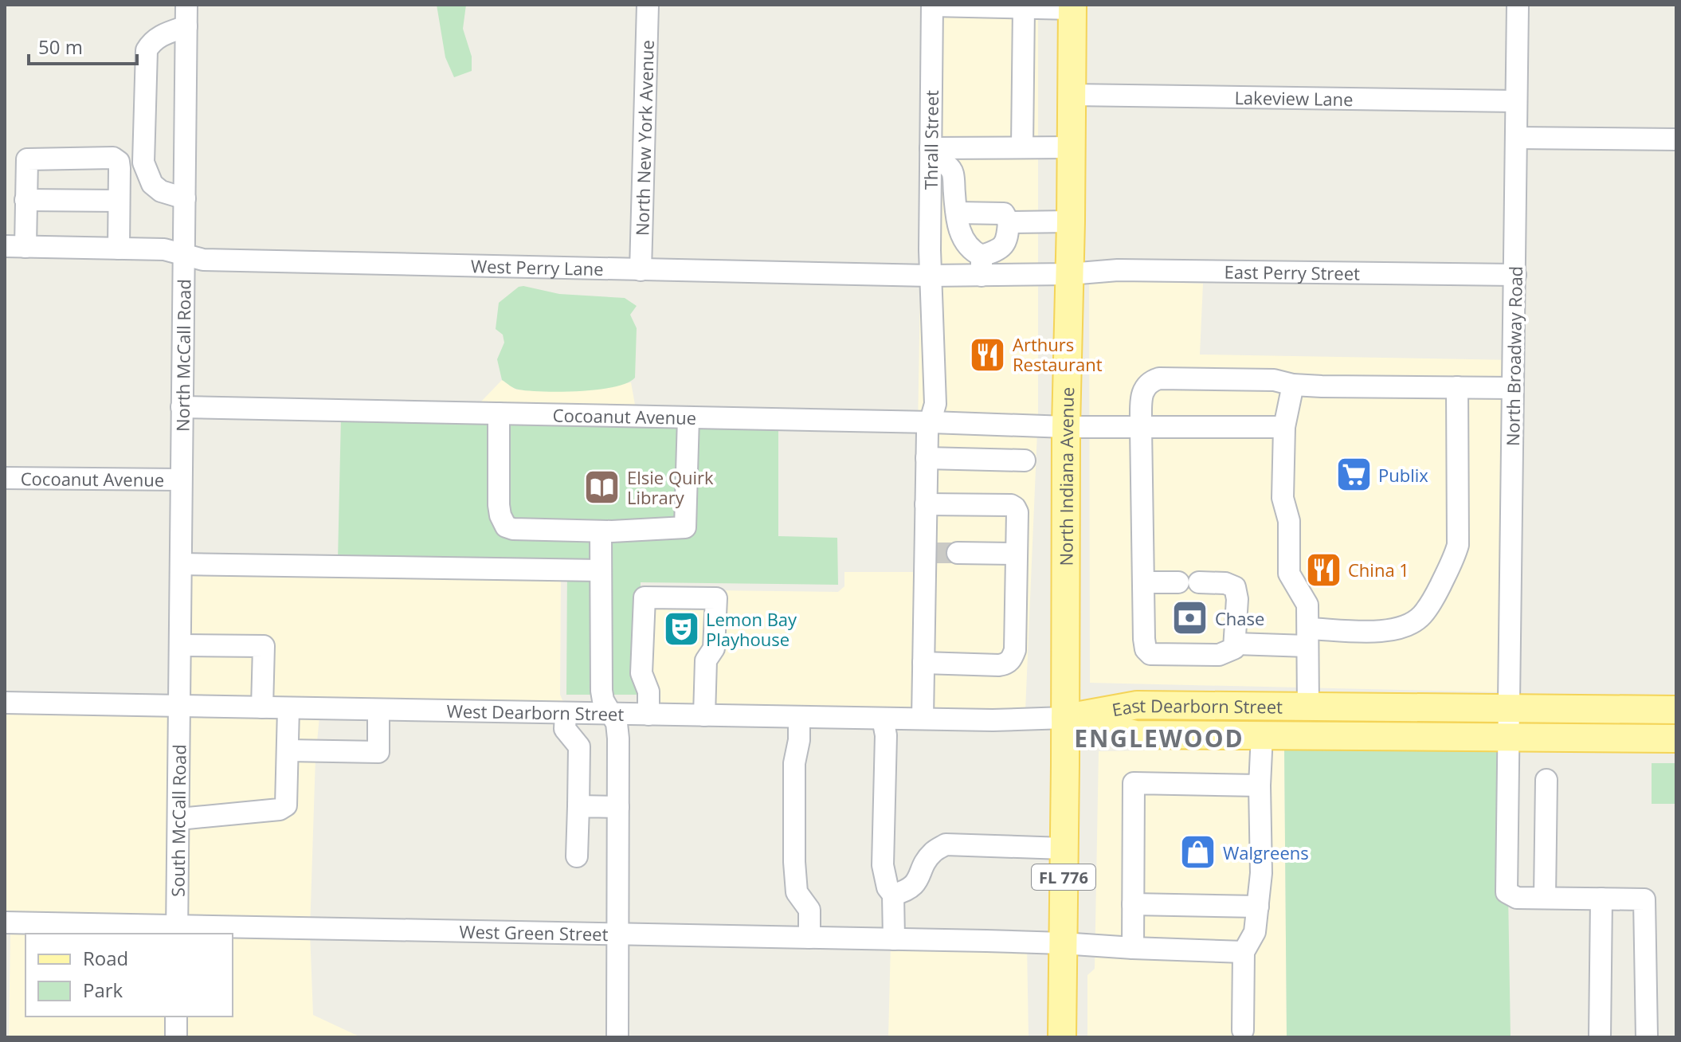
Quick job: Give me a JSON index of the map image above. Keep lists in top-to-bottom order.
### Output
{
  "streets": {
    "main road": ["North Indiana Avenue", "East Dearborn Street", "FL 776"],
    "street": [
      "Lakeview Lane",
      "North New York Avenue",
      "Thrall Street",
      "West Perry Lane",
      "East Perry Street",
      "North McCall Road",
      "North Broadway Road",
      "Cocoanut Avenue",
      "West Dearborn Street",
      "South McCall Road",
      "West Green Street"
    ]
  },
  "crossings": [
    ["Lakeview Lane", "North Broadway Road"],
    ["Lakeview Lane", "North Indiana Avenue"],
    ["North New York Avenue", "West Perry Lane"],
    ["Thrall Street", "West Perry Lane"],
    ["Thrall Street", "Cocoanut Avenue"],
    ["Thrall Street", "West Dearborn Street"],
    ["West Perry Lane", "East Perry Street"],
    ["West Perry Lane", "North McCall Road"],
    ["West Perry Lane", "North Indiana Avenue"],
    ["East Perry Street", "North Broadway Road"],
    ["East Perry Street", "North Indiana Avenue"],
    ["North McCall Road", "Cocoanut Avenue"],
    ["North McCall Road", "West Dearborn Street"],
    ["North McCall Road", "South McCall Road"],
    ["North Broadway Road", "East Dearborn Street"],
    ["Cocoanut Avenue", "North Indiana Avenue"],
    ["North Indiana Avenue", "East Dearborn Street"],
    ["North Indiana Avenue", "West Dearborn Street"],
    ["North Indiana Avenue", "FL 776"],
    ["East Dearborn Street", "West Dearborn Street"],
    ["East Dearborn Street", "FL 776"],
    ["West Dearborn Street", "South McCall Road"],
    ["West Dearborn Street", "FL 776"],
    ["South McCall Road", "West Green Street"],
    ["FL 776", "West Green Street"]
  ],
  "districts": ["ENGLEWOOD"],
  "places": {
    "restaurant": ["Arthurs Restaurant", "China 1"],
    "supermarket": ["Publix"],
    "library": ["Elsie Quirk Library"],
    "bank": ["Chase"],
    "theatre": ["Lemon Bay Playhouse"],
    "shop": ["Walgreens"]
  },
  "legend": ["Road", "Park"],
  "scale_bar": "50 m"
}
